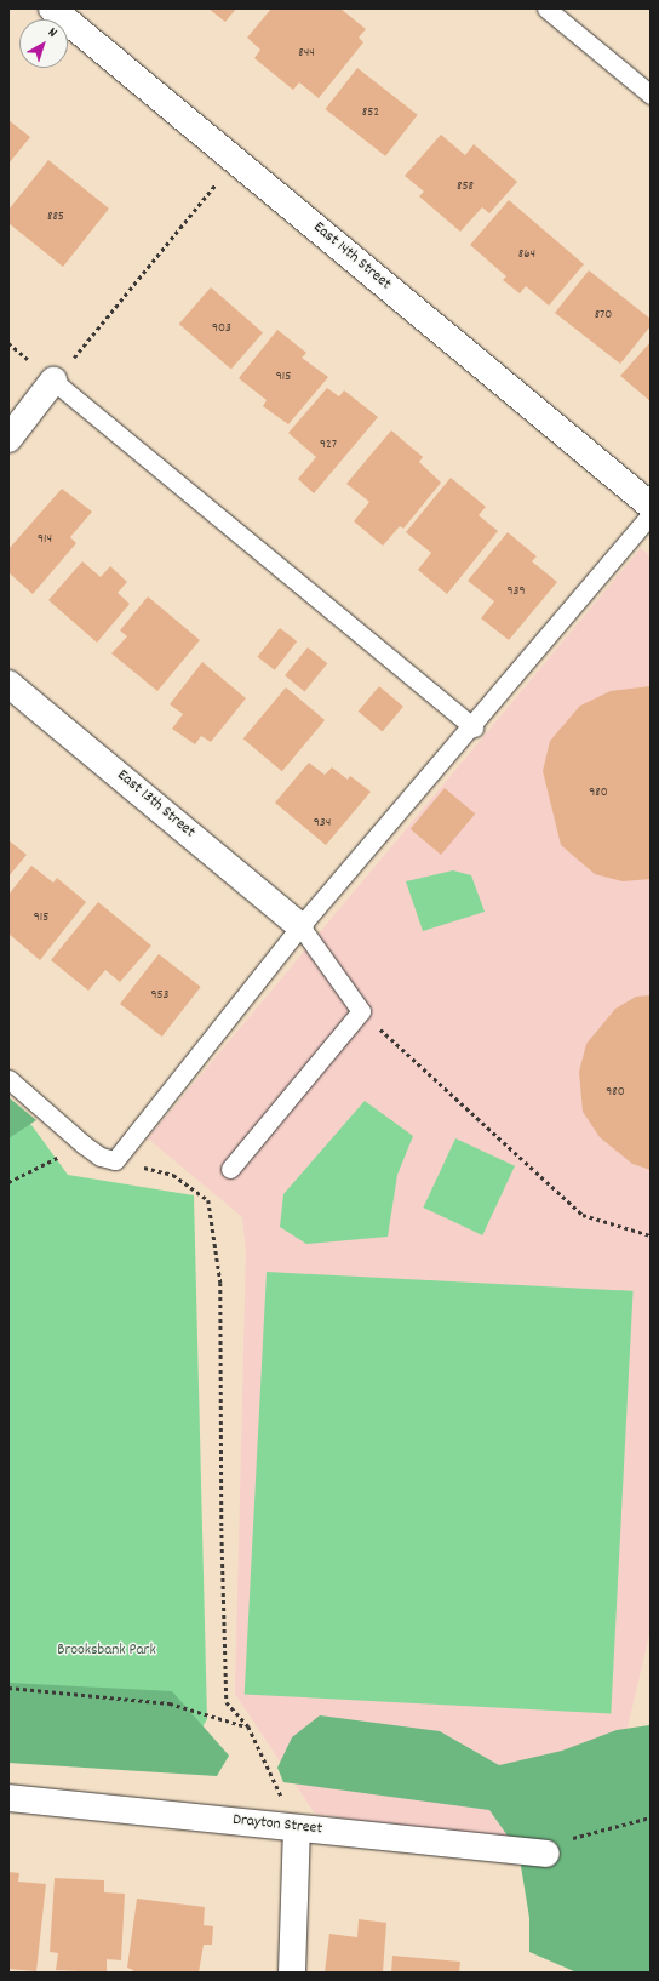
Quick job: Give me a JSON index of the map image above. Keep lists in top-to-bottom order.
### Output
{
  "streets": {
    "street": ["East 14th Street", "East 13th Street", "Drayton Street"]
  },
  "parks": ["Brooksbank Park"],
  "house_numbers": [
    "844",
    "852",
    "858",
    "885",
    "864",
    "870",
    "903",
    "915",
    "927",
    "914",
    "939",
    "980",
    "934",
    "915",
    "953",
    "980"
  ],
  "north": "top right"
}
